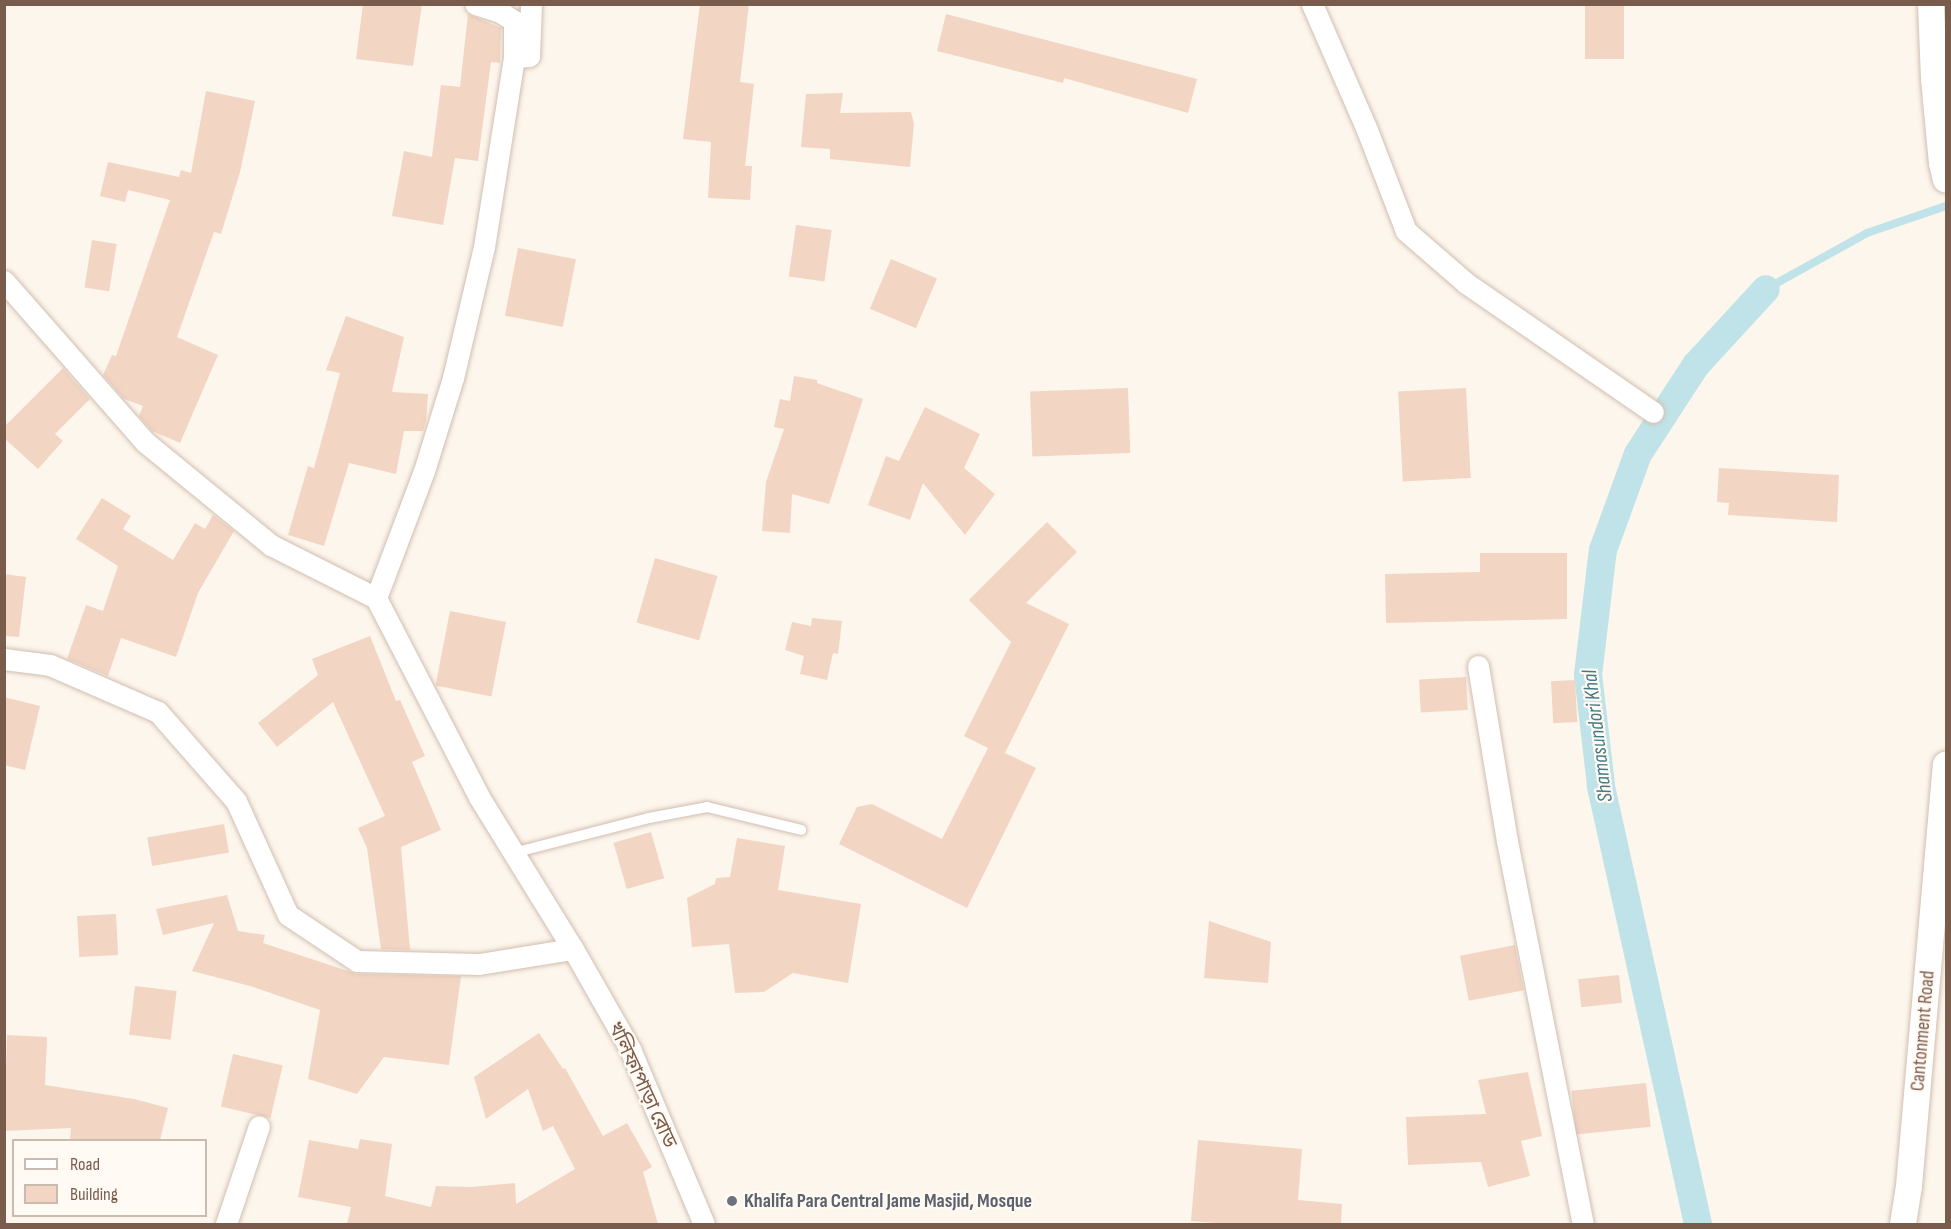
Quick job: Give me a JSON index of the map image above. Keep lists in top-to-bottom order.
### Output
{
  "streets": {
    "street": ["Cantonment Road", "খলিফাপাড়া রোড"]
  },
  "water": ["Shamasundori Khal"],
  "places": ["Khalifa Para Central Jame Masjid, Mosque"],
  "legend": ["Road", "Building"]
}
